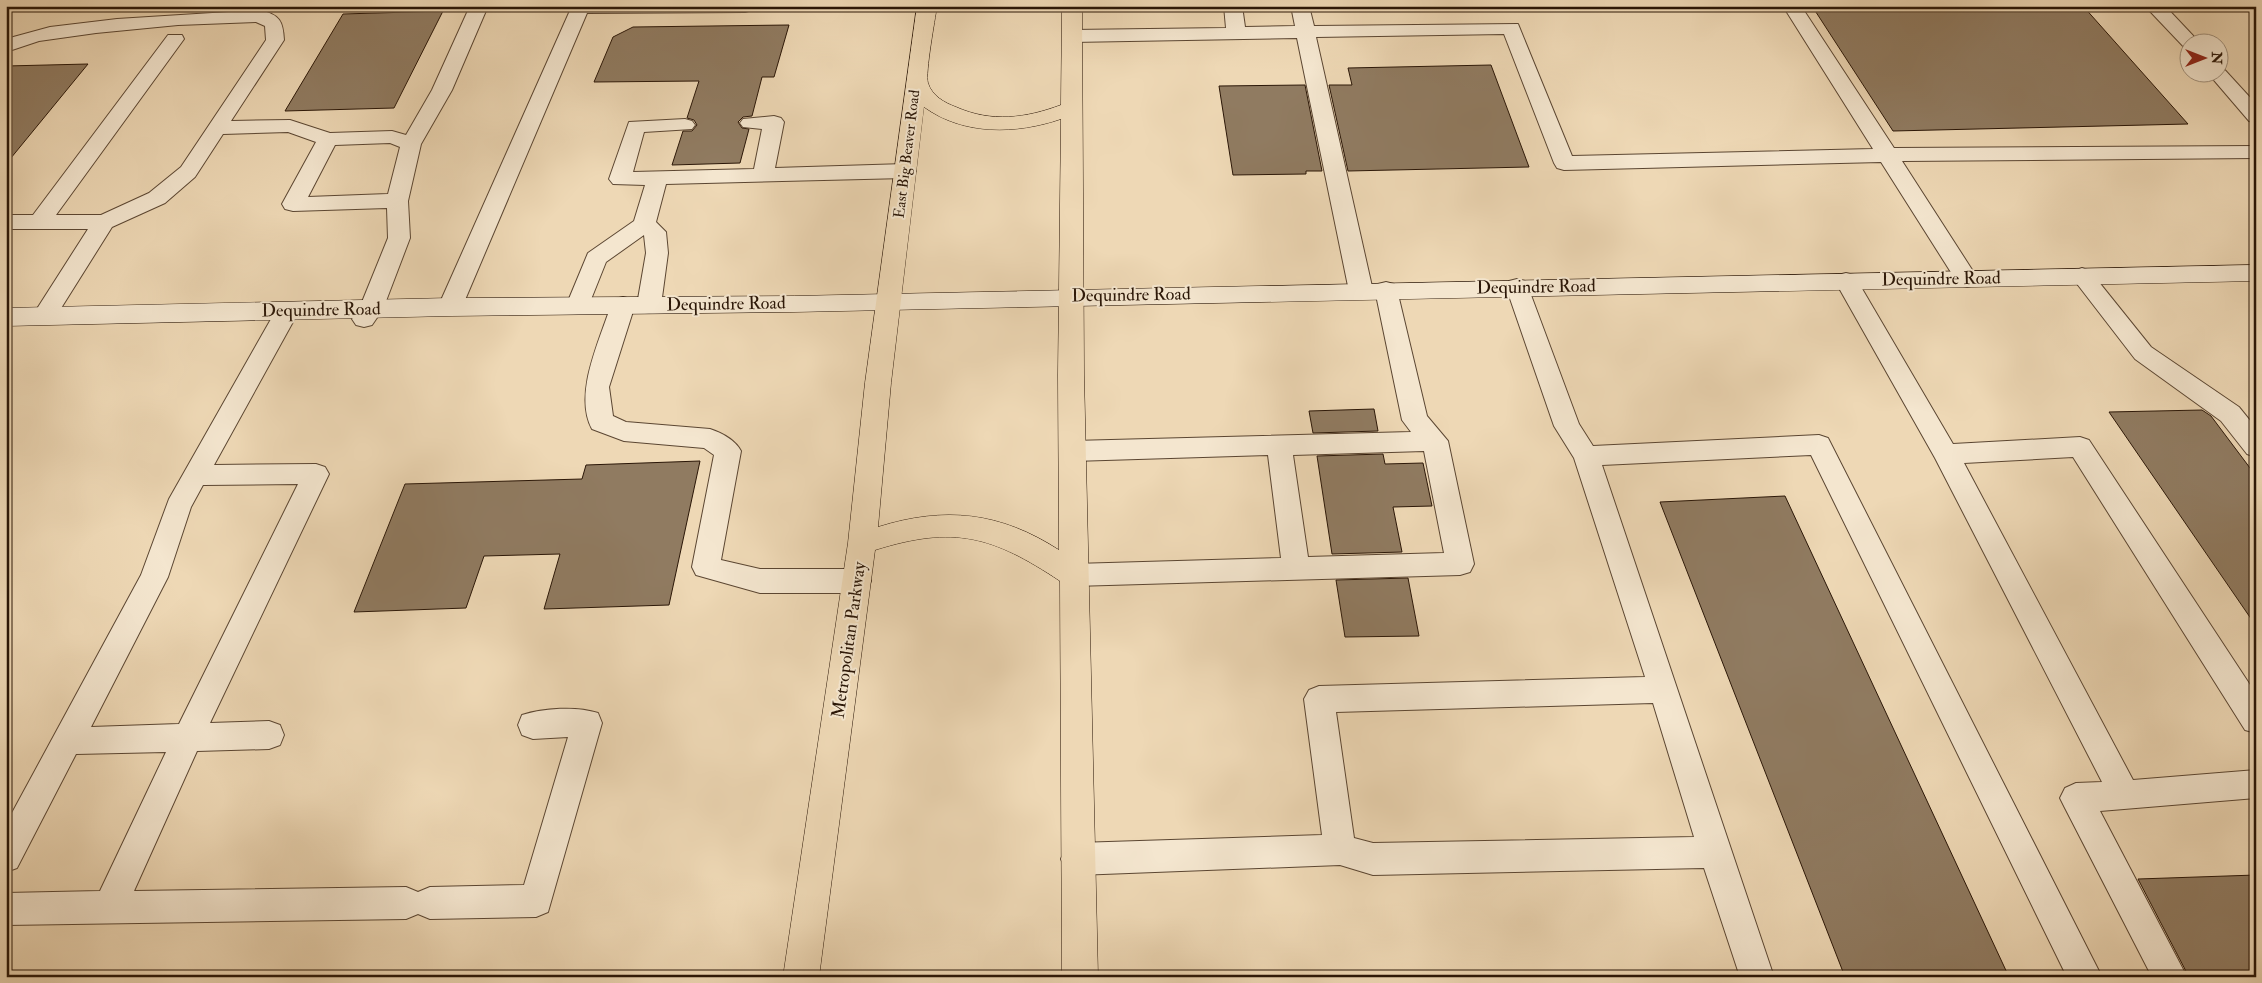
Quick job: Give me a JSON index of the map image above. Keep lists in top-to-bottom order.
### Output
{
  "streets": {
    "main road": ["East Big Beaver Road", "Dequindre Road", "Metropolitan Parkway"]
  },
  "crossings": [
    ["East Big Beaver Road", "Dequindre Road"],
    ["East Big Beaver Road", "Metropolitan Parkway"],
    ["Dequindre Road", "Metropolitan Parkway"]
  ],
  "north": "right"
}
